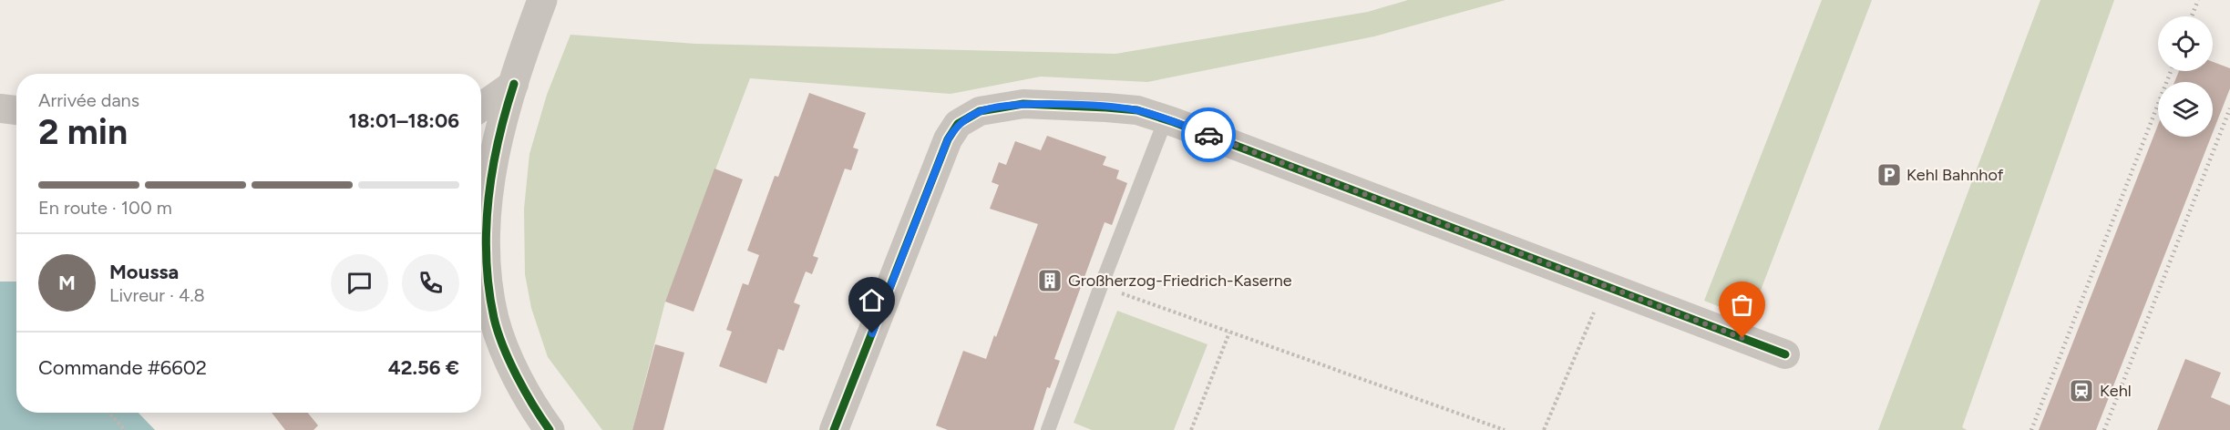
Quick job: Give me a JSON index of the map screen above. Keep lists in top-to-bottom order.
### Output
{
  "places": {
    "parking": ["Kehl Bahnhof"],
    "building": ["Großherzog-Friedrich-Kaserne"],
    "station": ["Kehl"]
  },
  "page": {
    "heading": ["2 min", "Arrivée dans", "18:01–18:06"],
    "panel": [
      "Moussa",
      "Livreur · 4.8",
      "Commande #6602",
      "42.56 €"
    ],
    "bar": "En route · 100 m",
    "round": "M"
  }
}
